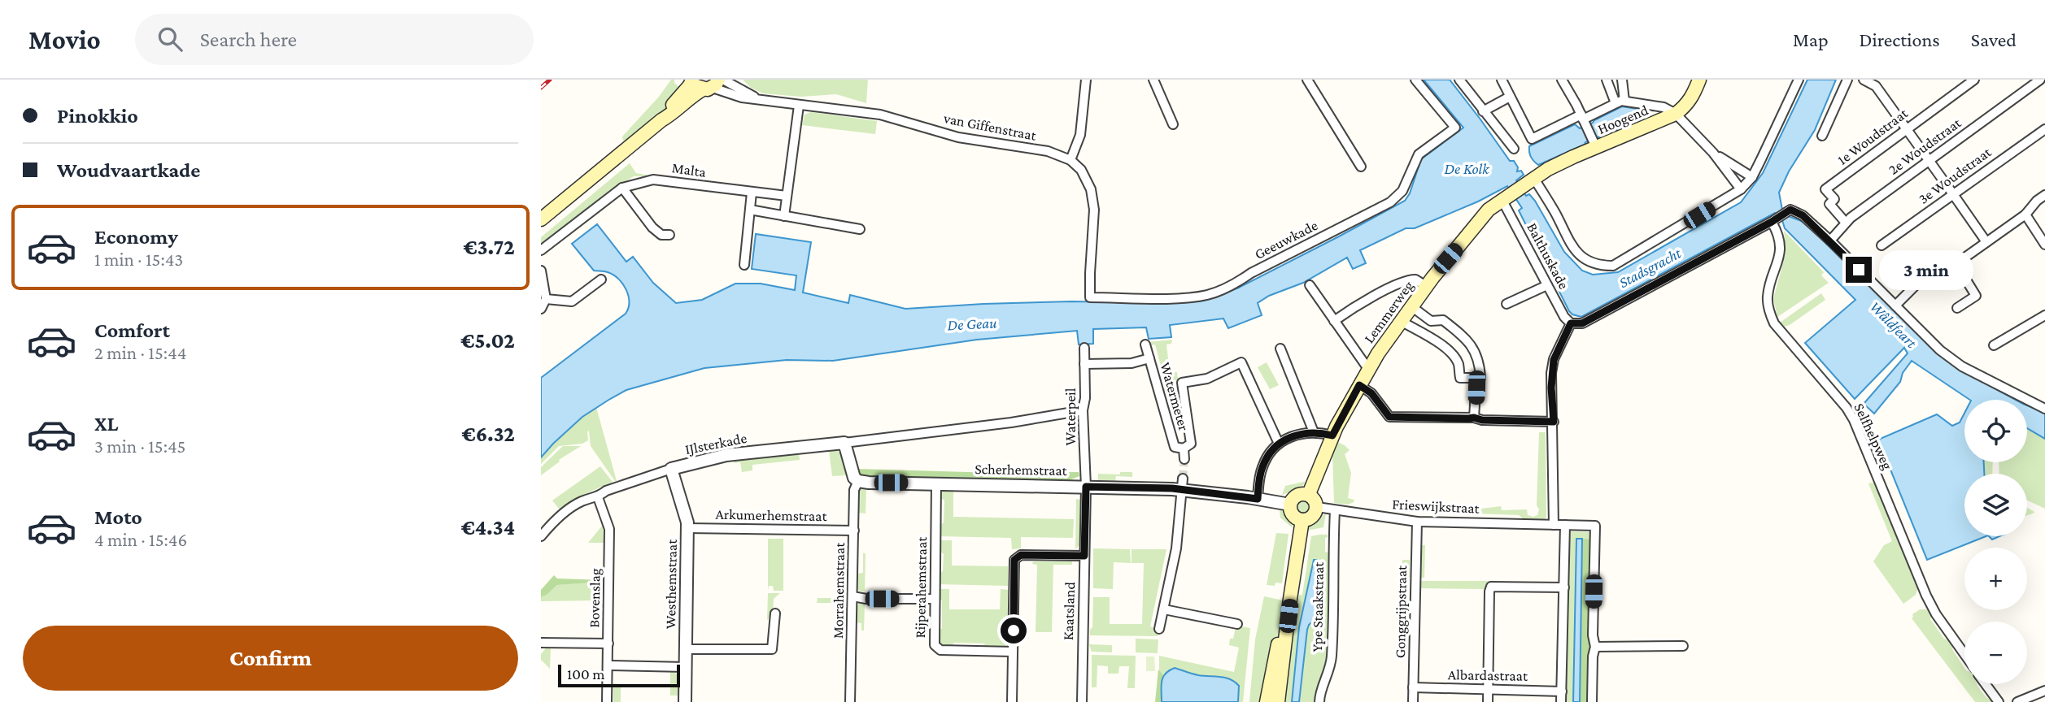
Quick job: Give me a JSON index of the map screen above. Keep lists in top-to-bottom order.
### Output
{
  "streets": {
    "main road": ["Hoogend", "Lemmerweg"],
    "street": [
      "van Giffenstraat",
      "1e Woudstraat",
      "2e Woudstraat",
      "Malta",
      "3e Woudstraat",
      "Geeuwkade",
      "Balthuskade",
      "Watermeter",
      "Waterpeil",
      "Selfhelpweg",
      "IJlsterkade",
      "Scherhemstraat",
      "Frieswijkstraat",
      "Arkumerhemstraat",
      "Westhemstraat",
      "Rijperahemstraat",
      "Morrahemstraat",
      "Bovenslag",
      "Ype Staakstraat",
      "Kaatsland",
      "Gonggrijpstraat",
      "Albardastraat"
    ]
  },
  "crossings": [
    ["Hoogend", "Lemmerweg"],
    ["van Giffenstraat", "Geeuwkade"],
    ["1e Woudstraat", "2e Woudstraat"],
    ["Balthuskade", "Lemmerweg"],
    ["Lemmerweg", "Scherhemstraat"],
    ["Lemmerweg", "Frieswijkstraat"],
    ["Waterpeil", "IJlsterkade"],
    ["Waterpeil", "Scherhemstraat"],
    ["Waterpeil", "Kaatsland"],
    ["IJlsterkade", "Westhemstraat"],
    ["IJlsterkade", "Bovenslag"],
    ["Scherhemstraat", "Frieswijkstraat"],
    ["Scherhemstraat", "Rijperahemstraat"],
    ["Scherhemstraat", "Morrahemstraat"],
    ["Scherhemstraat", "Kaatsland"],
    ["Frieswijkstraat", "Ype Staakstraat"],
    ["Frieswijkstraat", "Gonggrijpstraat"],
    ["Arkumerhemstraat", "Westhemstraat"],
    ["Arkumerhemstraat", "Morrahemstraat"],
    ["Gonggrijpstraat", "Albardastraat"]
  ],
  "water": [
    "De Kolk",
    "Stadsgracht",
    "De Geau",
    "Wâldfeart"
  ],
  "scale_bar": "100 m",
  "page": {
    "header": "Movio",
    "search": "Search here",
    "nav": ["Map", "Directions", "Saved"],
    "banner": ["Pinokkio", "Woudvaartkade"],
    "list": [
      {
        "name": "Economy",
        "note": "1 min · 15:43",
        "value": "€3.72"
      },
      {
        "name": "Comfort",
        "note": "2 min · 15:44",
        "value": "€5.02"
      },
      {
        "name": "XL",
        "note": "3 min · 15:45",
        "value": "€6.32"
      },
      {
        "name": "Moto",
        "note": "4 min · 15:46",
        "value": "€4.34"
      }
    ],
    "bubble": "3 min",
    "map_buttons": ["+", "−"],
    "buttons": "Confirm",
    "scale": "100 m"
  }
}
